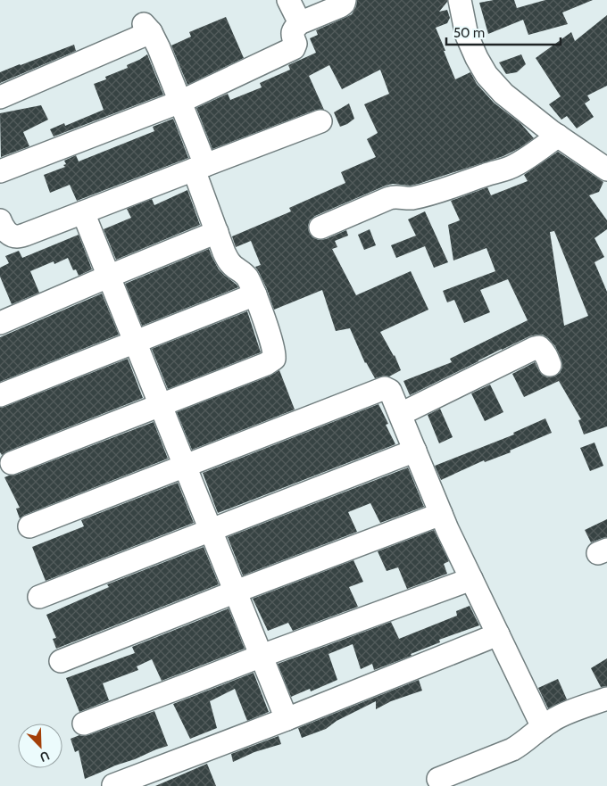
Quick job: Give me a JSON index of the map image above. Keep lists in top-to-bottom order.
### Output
{
  "scale_bar": "50 m",
  "north": "bottom right"
}
